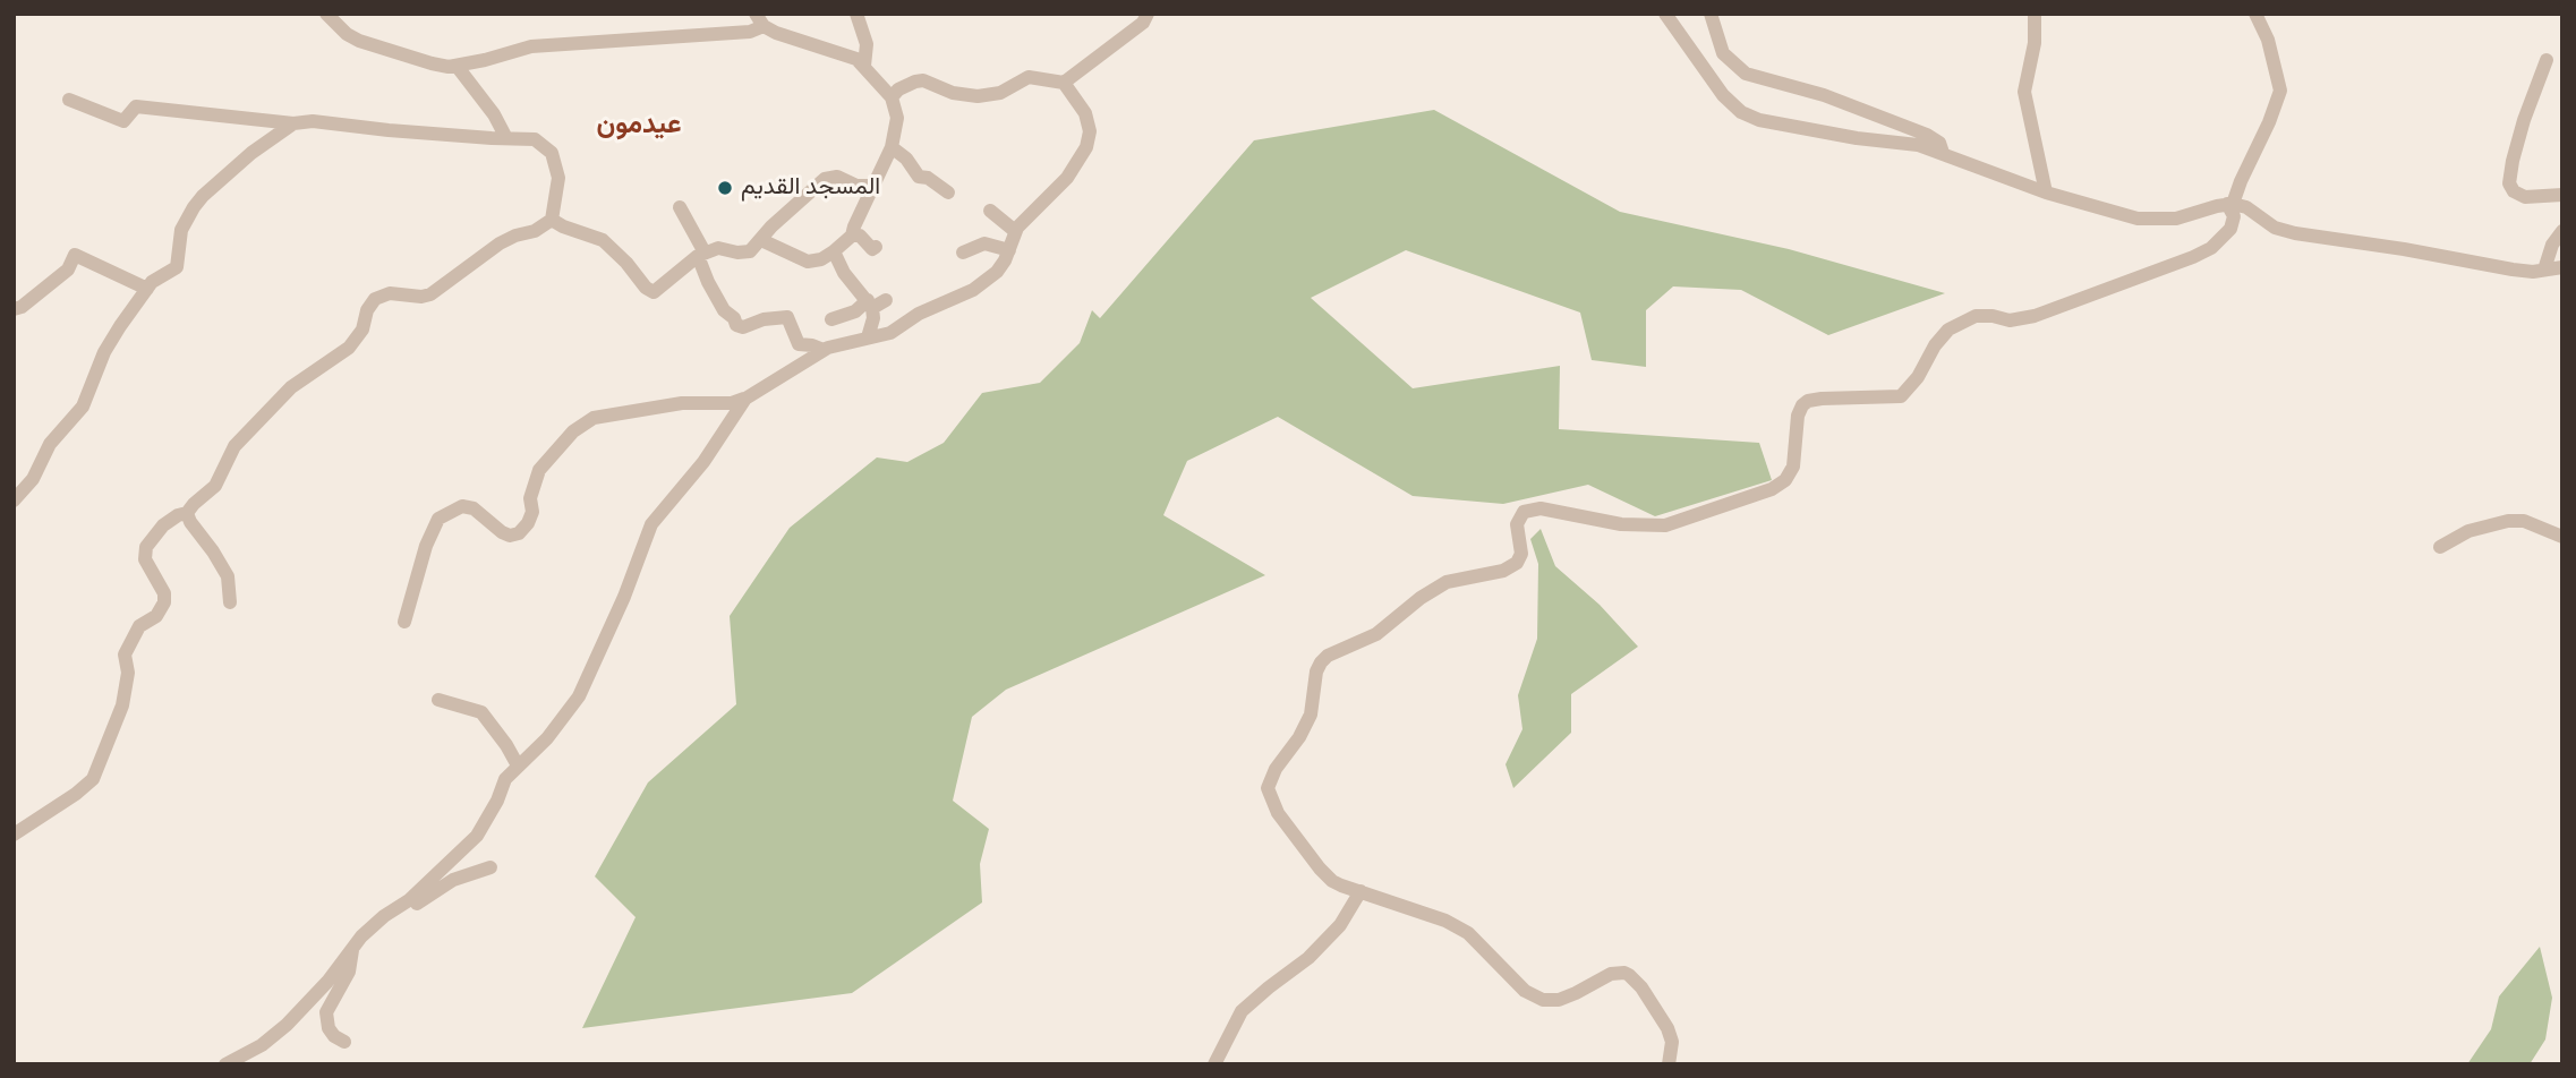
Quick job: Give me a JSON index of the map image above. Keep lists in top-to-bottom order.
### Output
{
  "districts": ["عيدمون"],
  "places": ["المسجد القديم"]
}
